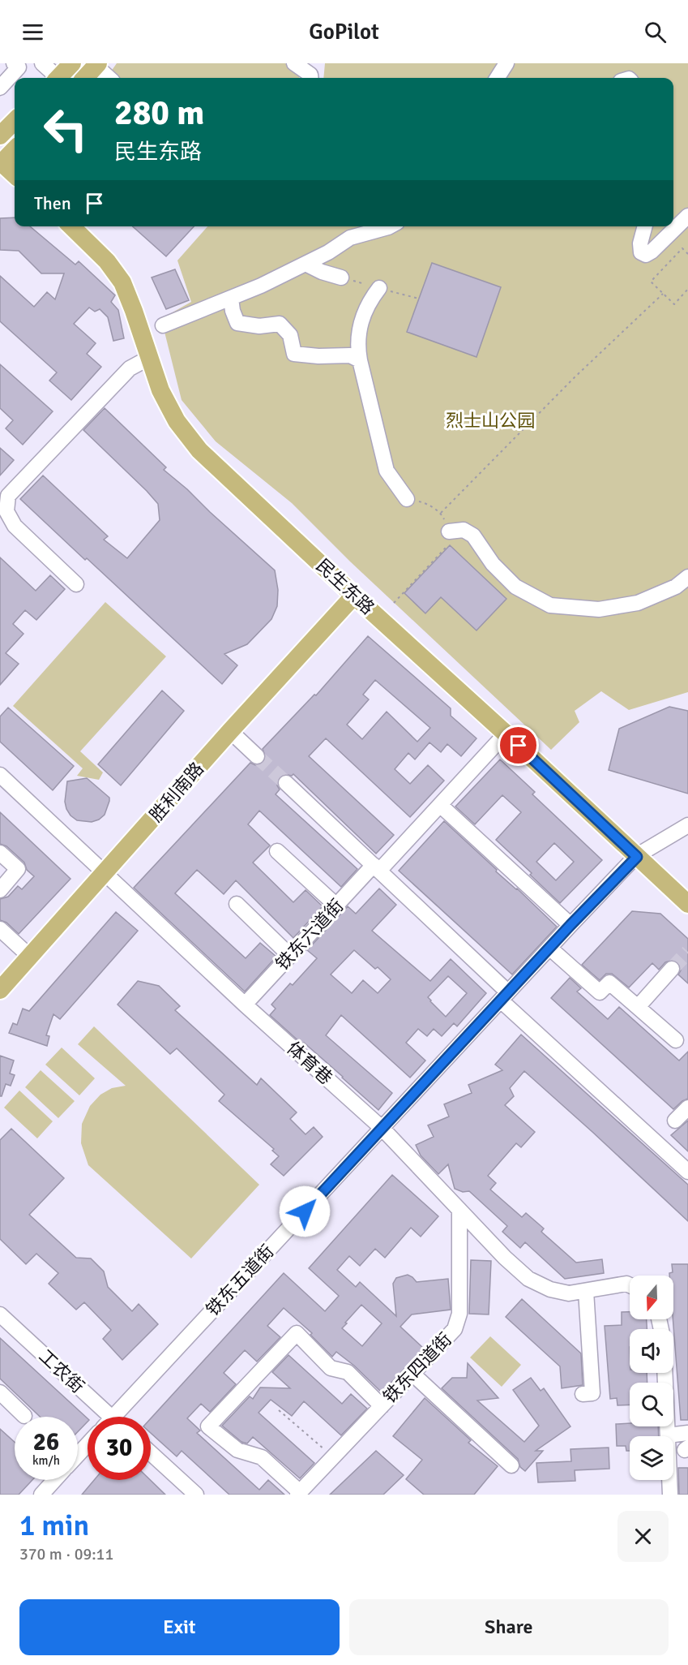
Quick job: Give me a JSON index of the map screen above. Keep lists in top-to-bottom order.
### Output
{
  "streets": {
    "main road": ["民生东路", "胜利南路"],
    "street": [
      "铁东六道街",
      "体育巷",
      "铁东五道街",
      "铁东四道街",
      "工农街"
    ]
  },
  "crossings": [
    ["民生东路", "胜利南路"],
    ["民生东路", "铁东六道街"],
    ["民生东路", "铁东五道街"],
    ["胜利南路", "体育巷"],
    ["铁东六道街", "体育巷"],
    ["体育巷", "铁东五道街"],
    ["体育巷", "铁东四道街"]
  ],
  "parks": ["烈士山公园"],
  "north": "bottom",
  "page": {
    "header": "GoPilot",
    "turn": ["280 m", "民生东路"],
    "then": "Then",
    "speed": "26 km/h",
    "limit": "30",
    "heading": ["1 min", "370 m · 09:11"],
    "buttons": ["Exit", "Share"]
  }
}
